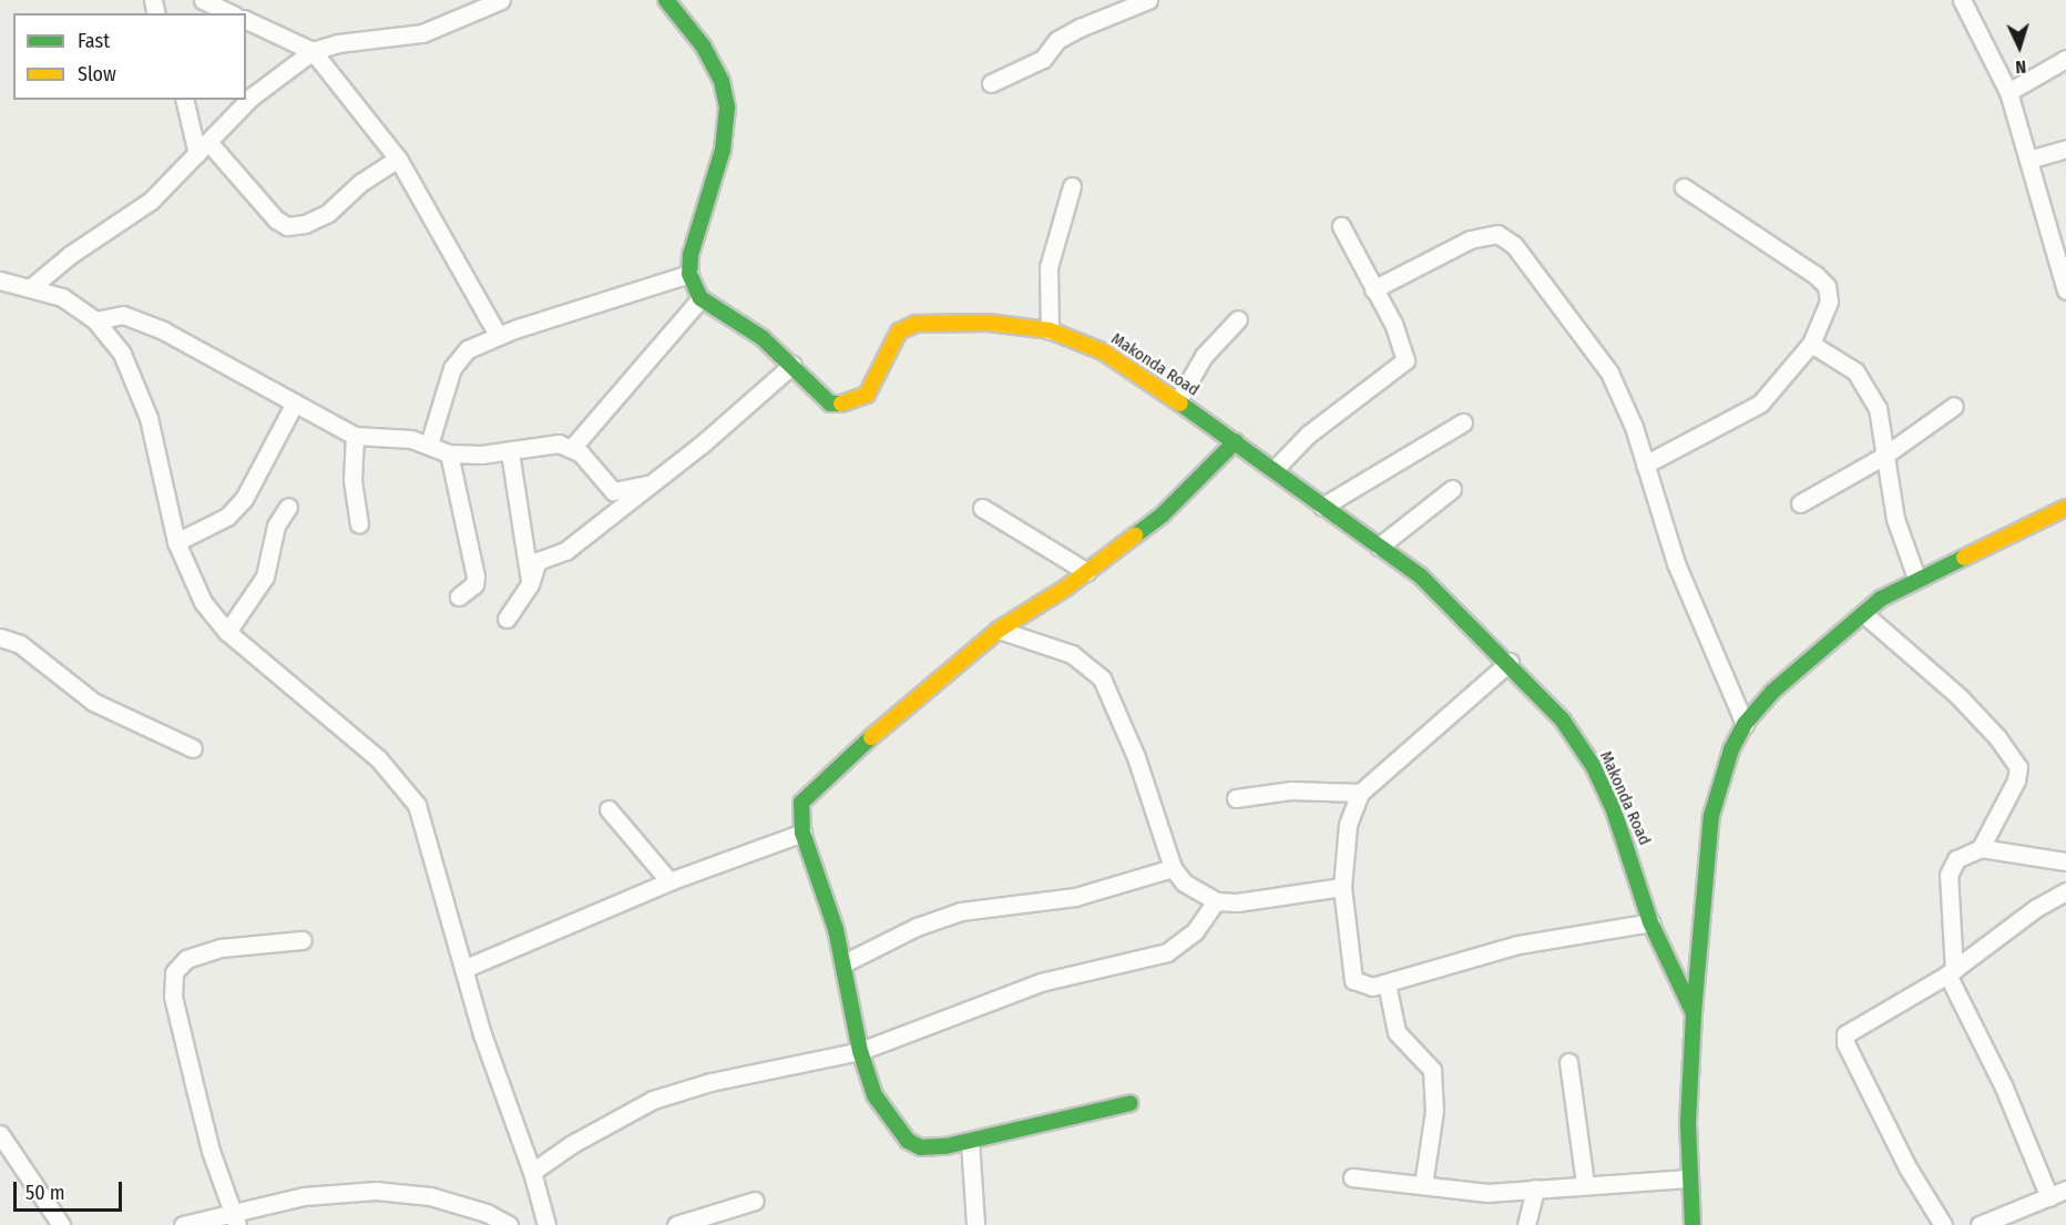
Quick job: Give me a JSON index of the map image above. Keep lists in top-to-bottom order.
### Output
{
  "streets": {
    "street": ["Makonda Road"]
  },
  "legend": ["Fast", "Slow"],
  "scale_bar": "50 m",
  "north": "bottom"
}
